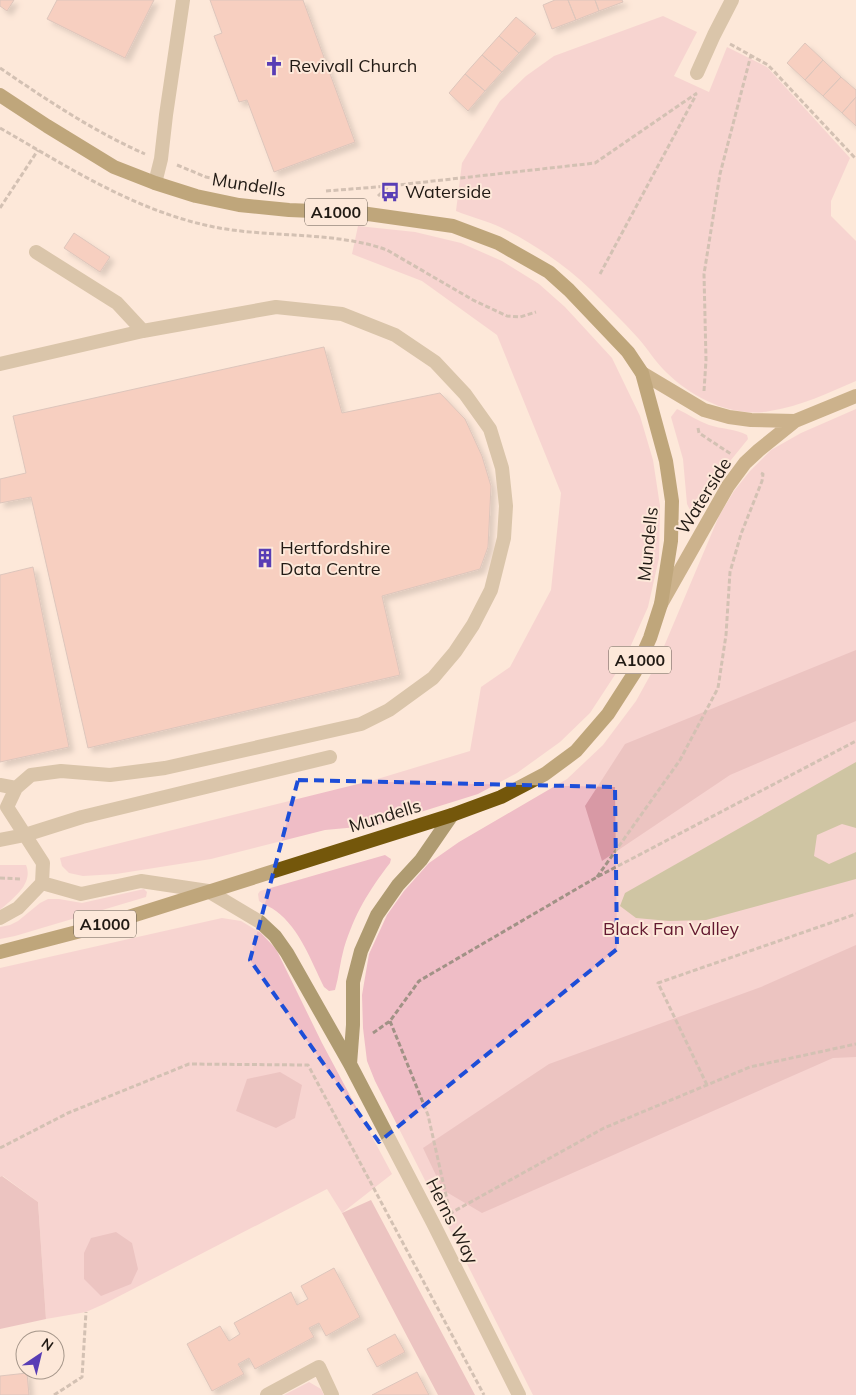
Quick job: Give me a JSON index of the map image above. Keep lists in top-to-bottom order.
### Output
{
  "streets": {
    "main road": ["Mundells", "A1000", "Waterside"],
    "street": ["Herns Way"]
  },
  "crossings": [
    ["Mundells", "Waterside"],
    ["Mundells", "Herns Way"]
  ],
  "parks": ["Black Fan Valley"],
  "places": {
    "church": ["Revivall Church"],
    "bus stop": ["Waterside"],
    "building": ["Hertfordshire Data Centre"]
  },
  "north": "top right"
}
